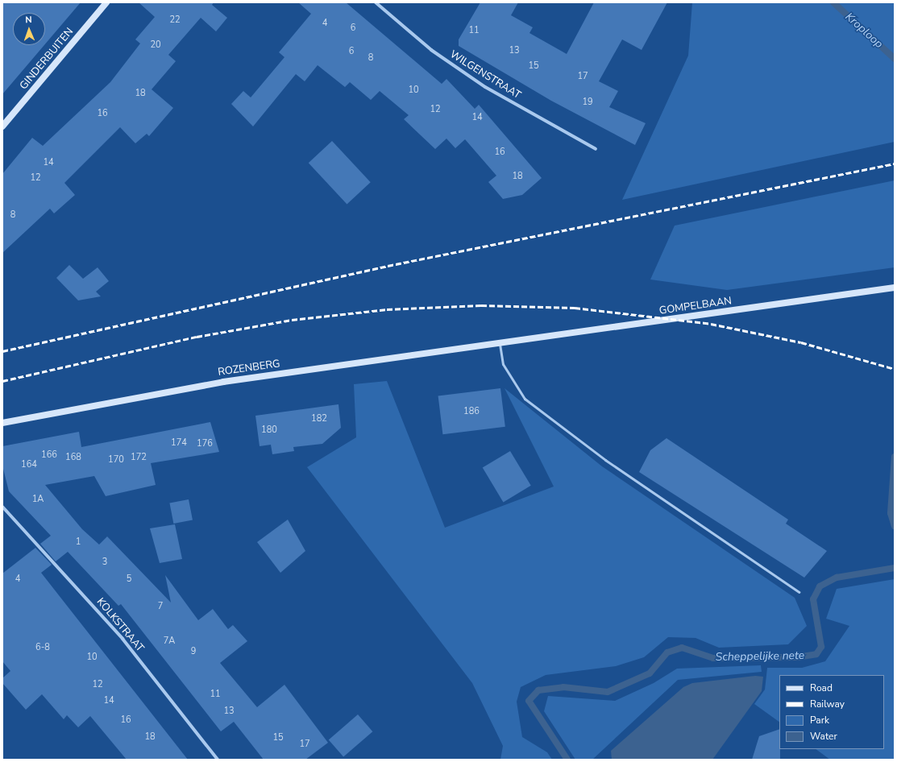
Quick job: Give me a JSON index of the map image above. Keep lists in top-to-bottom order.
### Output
{
  "streets": {
    "street": [
      "GINDERBUITEN",
      "WILGENSTRAAT",
      "GOMPELBAAN",
      "ROZENBERG",
      "KOLKSTRAAT"
    ]
  },
  "crossings": [
    ["GOMPELBAAN", "ROZENBERG"]
  ],
  "water": ["Kroploop", "Scheppelijke nete"],
  "house_numbers": [
    "22",
    "4",
    "6",
    "11",
    "20",
    "13",
    "6",
    "8",
    "15",
    "17",
    "10",
    "18",
    "19",
    "12",
    "16",
    "14",
    "16",
    "14",
    "18",
    "12",
    "8",
    "186",
    "182",
    "180",
    "174",
    "176",
    "166",
    "168",
    "172",
    "170",
    "164",
    "1A",
    "1",
    "3",
    "4",
    "5",
    "7",
    "7A",
    "6-8",
    "9",
    "10",
    "12",
    "11",
    "14",
    "13",
    "16",
    "18",
    "15",
    "17"
  ],
  "legend": [
    "Road",
    "Railway",
    "Park",
    "Water"
  ],
  "north": "top"
}
